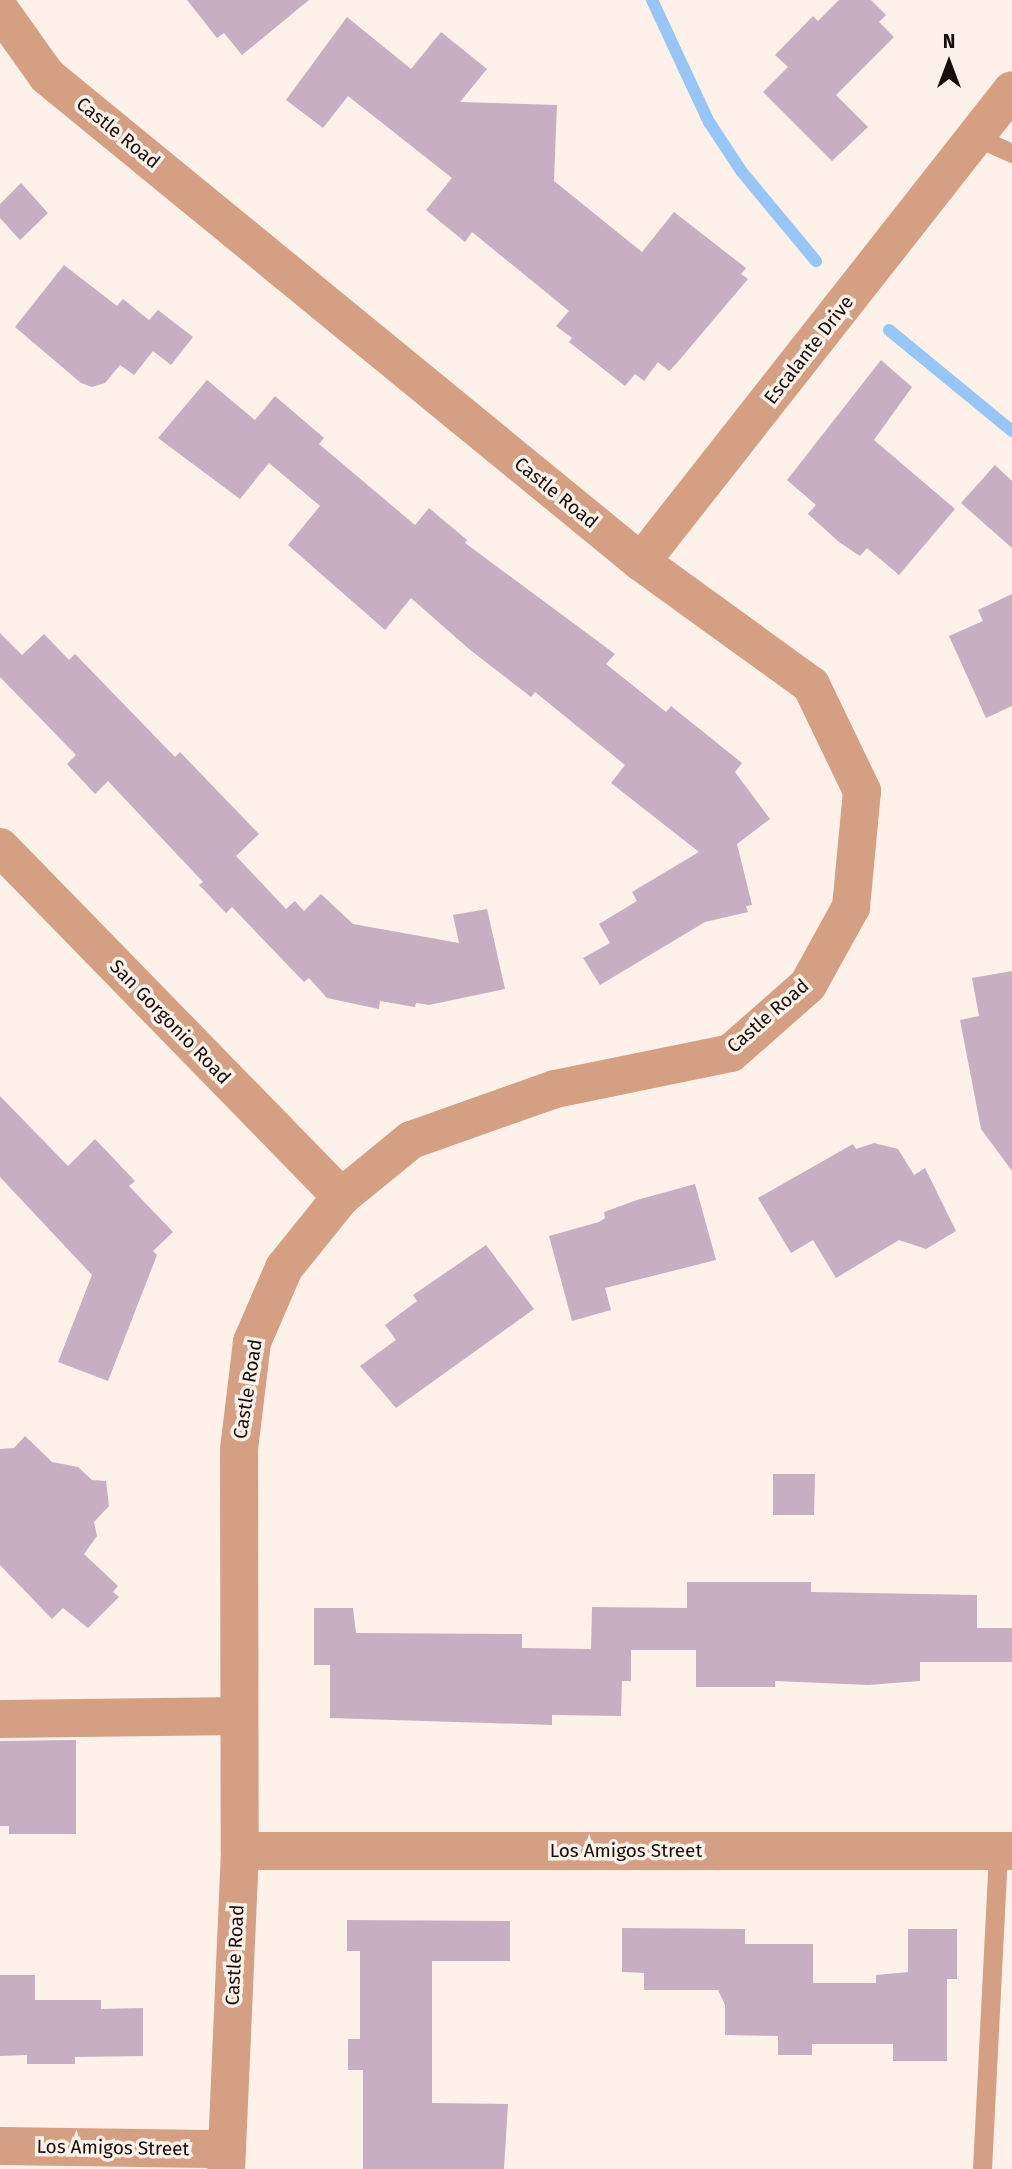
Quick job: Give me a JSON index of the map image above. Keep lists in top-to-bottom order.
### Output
{
  "streets": {
    "street": [
      "Castle Road",
      "Escalante Drive",
      "San Gorgonio Road",
      "Los Amigos Street"
    ]
  },
  "crossings": [
    ["Castle Road", "Escalante Drive"],
    ["Castle Road", "San Gorgonio Road"],
    ["Castle Road", "Los Amigos Street"]
  ],
  "north": "top"
}
